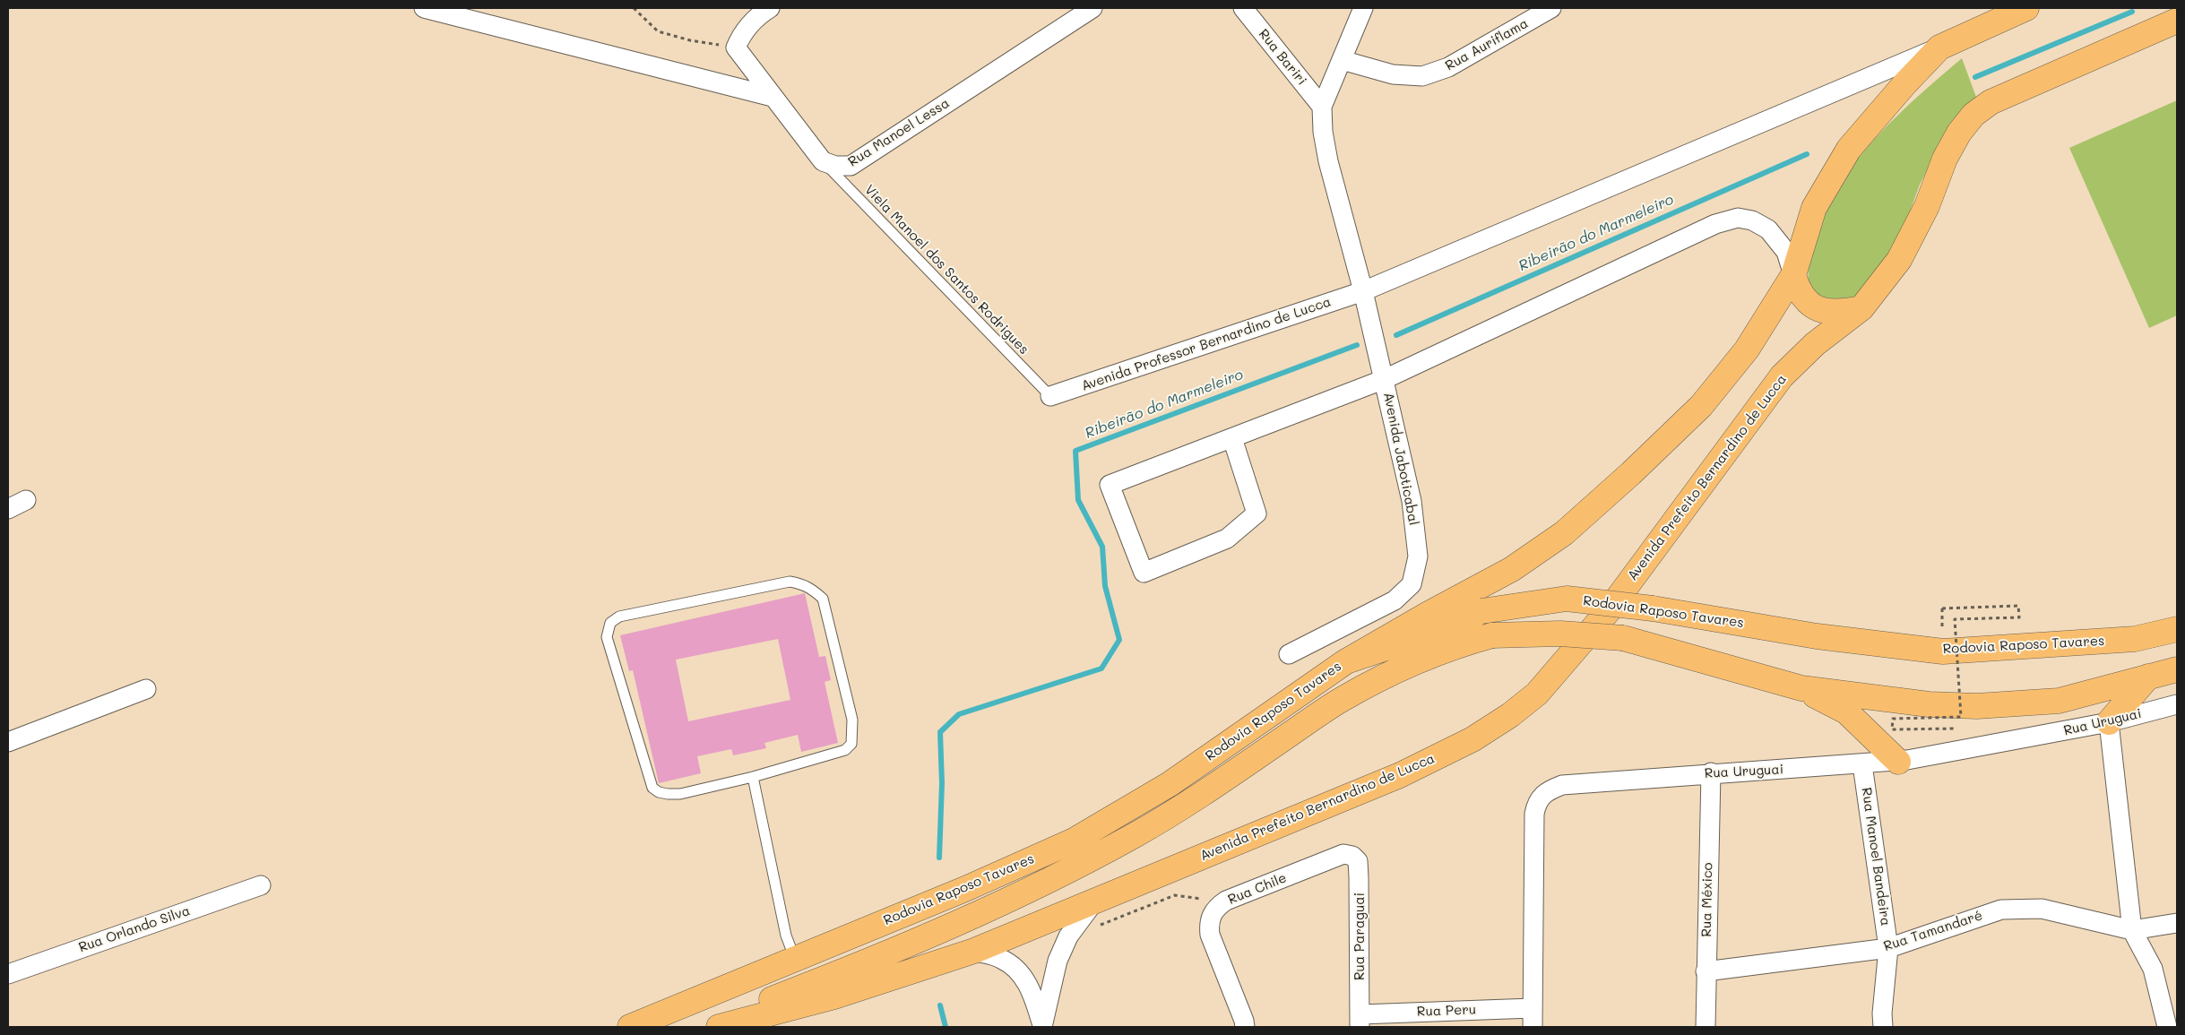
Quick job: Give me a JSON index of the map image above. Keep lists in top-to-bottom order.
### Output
{
  "streets": {
    "highway": ["Avenida Prefeito Bernardino de Lucca", "Rodovia Raposo Tavares"],
    "street": [
      "Rua Auriflama",
      "Rua Bariri",
      "Rua Manoel Lessa",
      "Avenida Professor Bernardino de Lucca",
      "Avenida Jaboticabal",
      "Rua Uruguai",
      "Rua Manoel Bandeira",
      "Rua Chile",
      "Rua México",
      "Rua Orlando Silva",
      "Rua Tamandaré",
      "Rua Paraguai",
      "Rua Peru"
    ],
    "lane": ["Viela Manoel dos Santos Rodrigues"]
  },
  "crossings": [
    ["Rua Manoel Lessa", "Viela Manoel dos Santos Rodrigues"],
    ["Viela Manoel dos Santos Rodrigues", "Avenida Professor Bernardino de Lucca"],
    ["Avenida Professor Bernardino de Lucca", "Avenida Jaboticabal"],
    ["Rua Uruguai", "Rua Manoel Bandeira"],
    ["Rua Uruguai", "Rua México"],
    ["Rua Uruguai", "Rua Peru"],
    ["Rua Manoel Bandeira", "Rua Tamandaré"],
    ["Rua Chile", "Rua Paraguai"],
    ["Rua México", "Rua Tamandaré"],
    ["Rua Paraguai", "Rua Peru"]
  ],
  "water": ["Ribeirão do Marmeleiro"]
}
